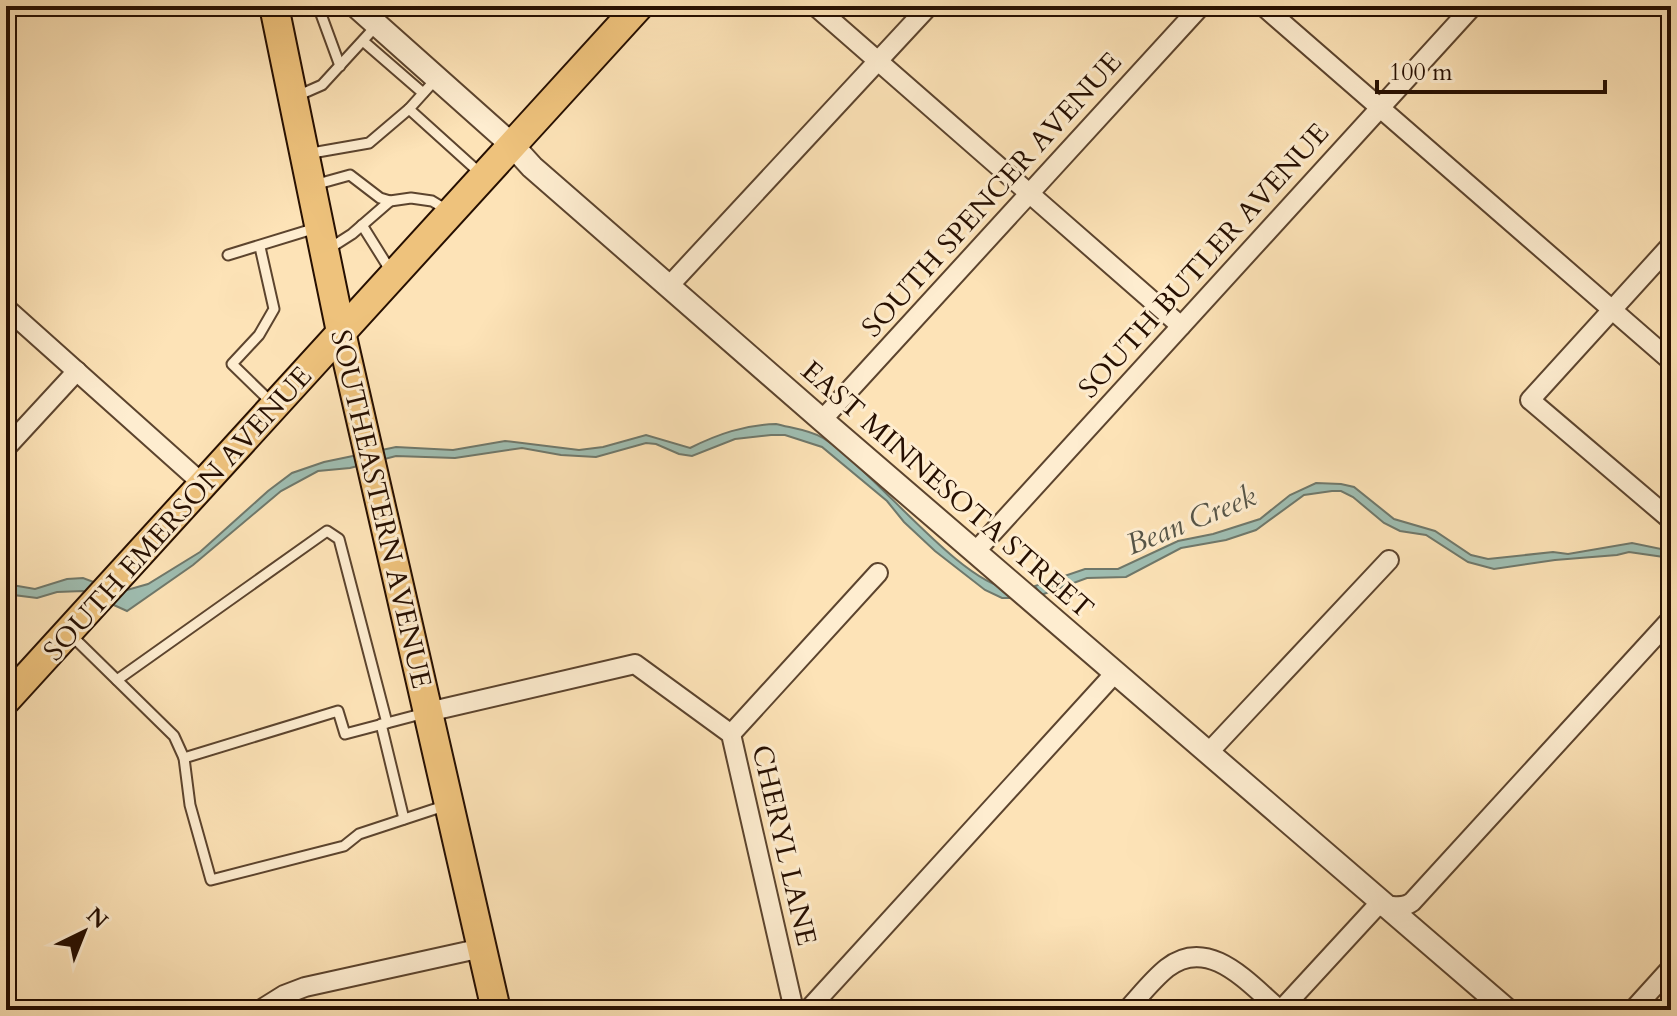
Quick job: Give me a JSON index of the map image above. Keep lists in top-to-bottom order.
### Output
{
  "streets": {
    "main road": ["SOUTHEASTERN AVENUE", "SOUTH EMERSON AVENUE"],
    "street": [
      "SOUTH SPENCER AVENUE",
      "SOUTH BUTLER AVENUE",
      "EAST MINNESOTA STREET",
      "CHERYL LANE"
    ]
  },
  "crossings": [
    ["SOUTH SPENCER AVENUE", "EAST MINNESOTA STREET"],
    ["SOUTH BUTLER AVENUE", "EAST MINNESOTA STREET"],
    ["EAST MINNESOTA STREET", "SOUTH EMERSON AVENUE"],
    ["SOUTHEASTERN AVENUE", "SOUTH EMERSON AVENUE"],
    ["SOUTHEASTERN AVENUE", "CHERYL LANE"]
  ],
  "water": ["Bean Creek"],
  "scale_bar": "100 m",
  "north": "top right"
}
